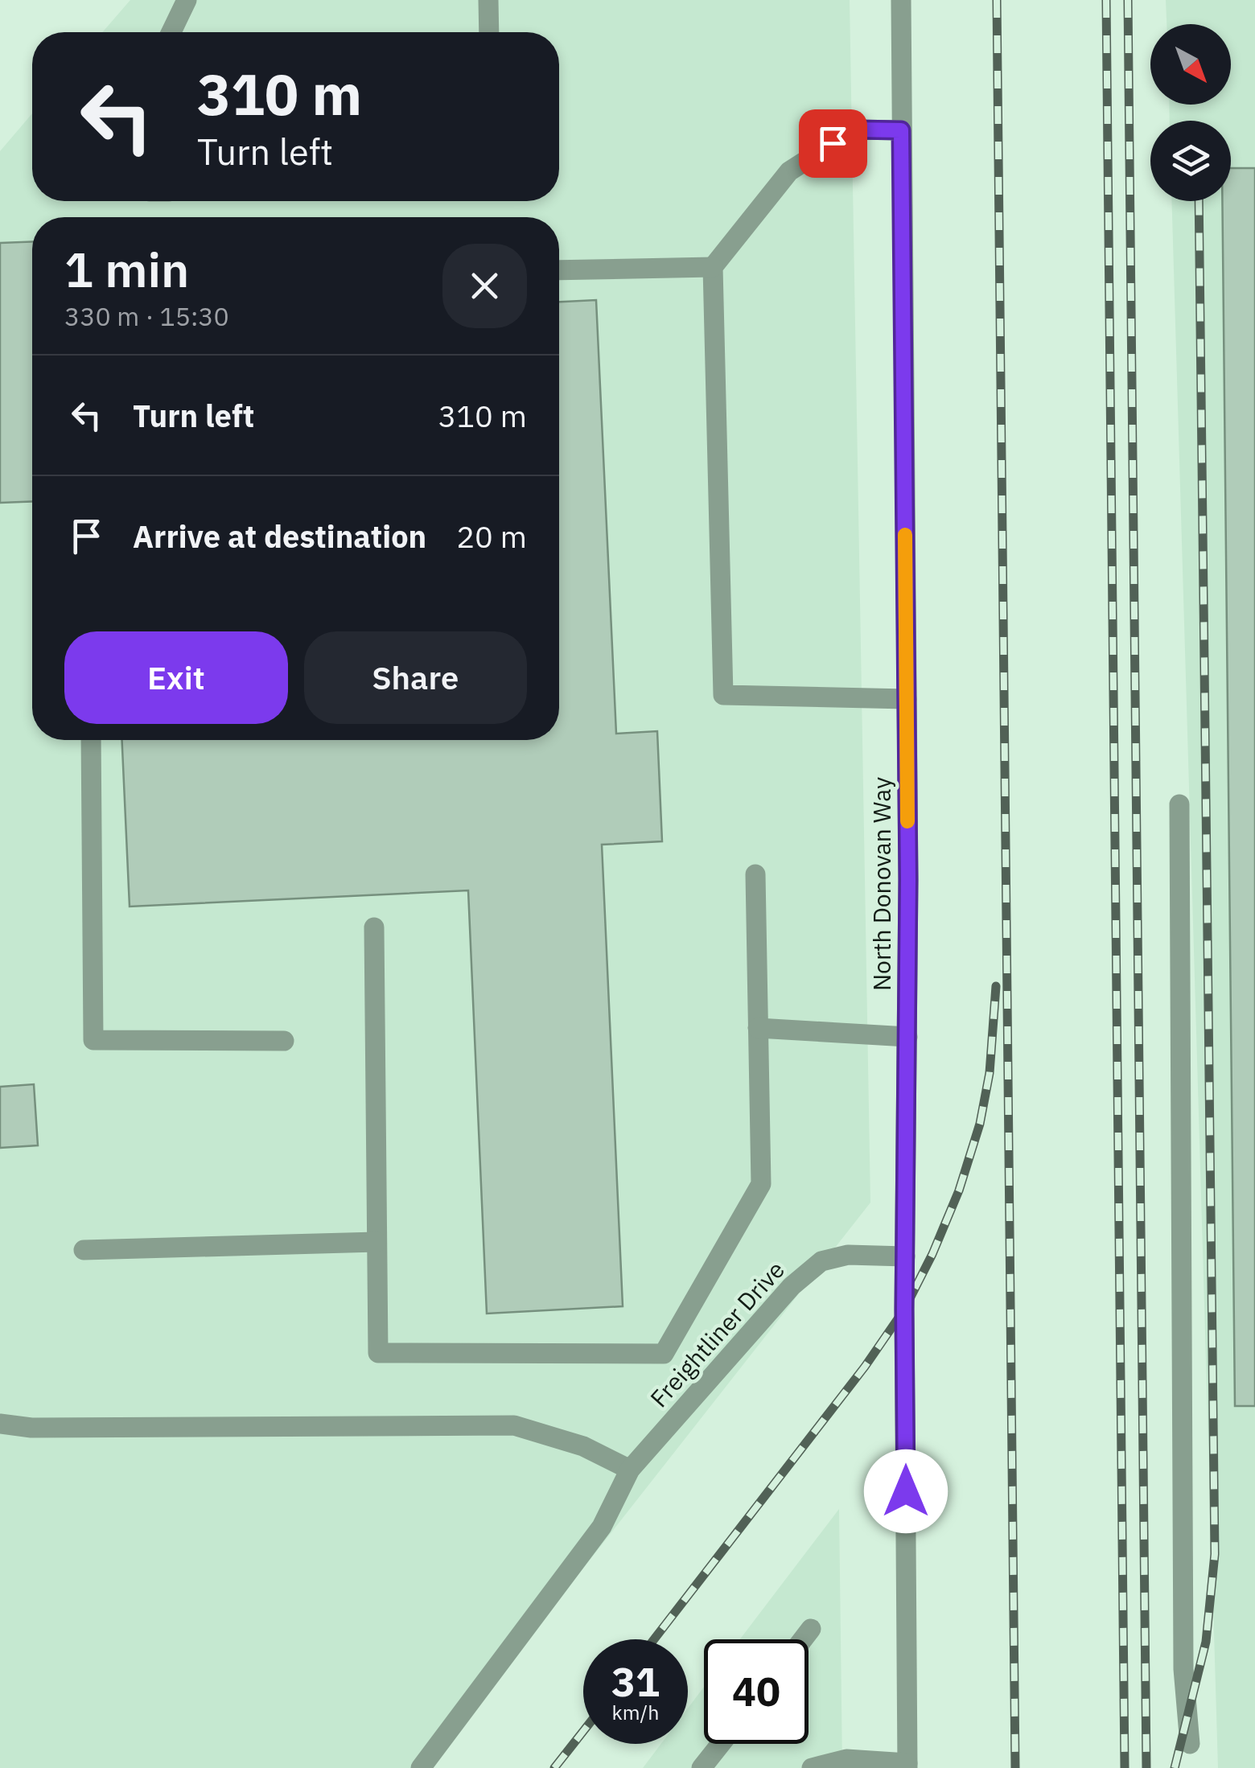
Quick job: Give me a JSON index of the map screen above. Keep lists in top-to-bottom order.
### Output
{
  "streets": {
    "street": ["North Donovan Way", "Freightliner Drive"]
  },
  "crossings": [
    ["North Donovan Way", "Freightliner Drive"]
  ],
  "north": "bottom right",
  "page": {
    "turn": ["310 m", "Turn left"],
    "heading": ["1 min", "330 m · 15:30"],
    "list": [
      {
        "name": "Turn left",
        "value": "310 m"
      },
      {
        "name": "Arrive at destination",
        "value": "20 m"
      }
    ],
    "buttons": ["Exit", "Share"],
    "speed": "31 km/h",
    "limit": "40"
  }
}
